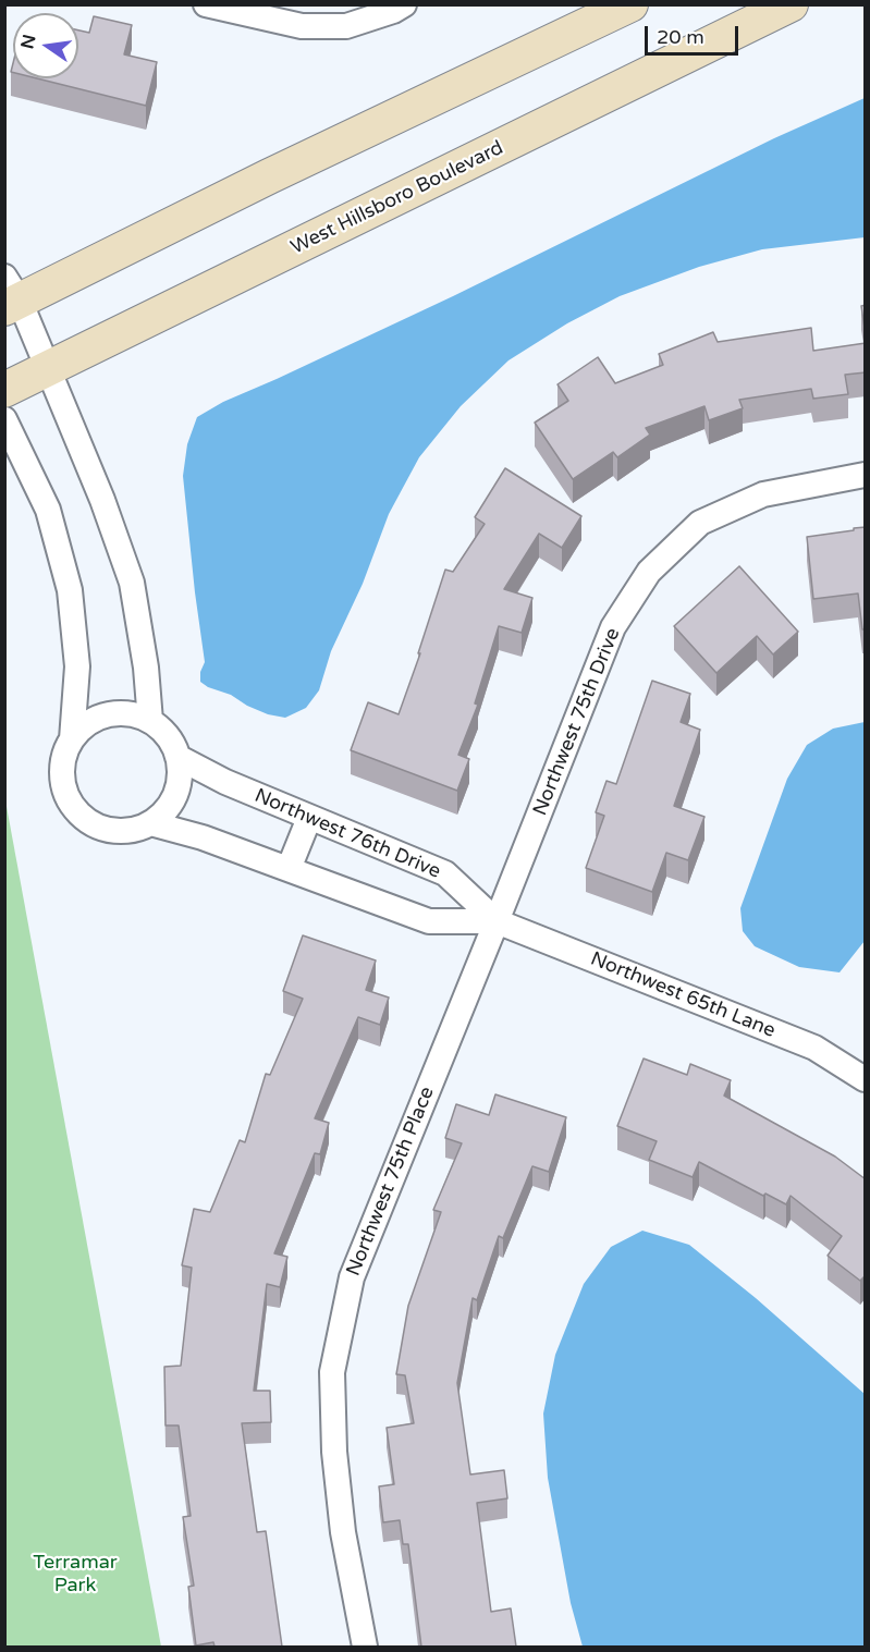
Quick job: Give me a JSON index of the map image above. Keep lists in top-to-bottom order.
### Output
{
  "streets": {
    "street": [
      "West Hillsboro Boulevard",
      "Northwest 75th Drive",
      "Northwest 76th Drive",
      "Northwest 65th Lane",
      "Northwest 75th Place"
    ]
  },
  "crossings": [
    ["Northwest 75th Drive", "Northwest 76th Drive"],
    ["Northwest 75th Drive", "Northwest 65th Lane"],
    ["Northwest 75th Drive", "Northwest 75th Place"],
    ["Northwest 76th Drive", "Northwest 65th Lane"],
    ["Northwest 76th Drive", "Northwest 75th Place"],
    ["Northwest 65th Lane", "Northwest 75th Place"]
  ],
  "parks": ["Terramar Park"],
  "scale_bar": "20 m",
  "north": "left"
}
